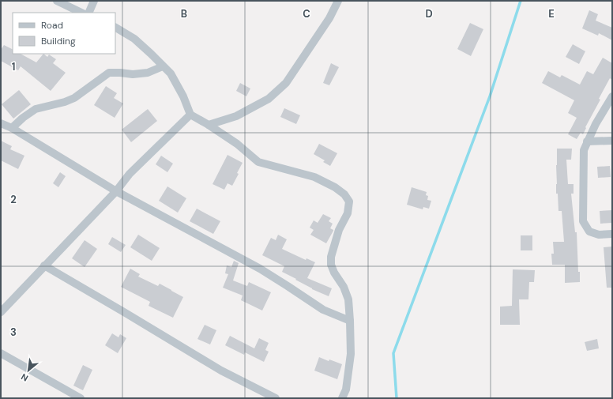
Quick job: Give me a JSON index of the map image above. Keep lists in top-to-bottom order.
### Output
{
  "legend": ["Road", "Building"],
  "north": "bottom left",
  "grid": {
    "columns": [
      "B",
      "C",
      "D",
      "E"
    ],
    "rows": ["1", "2", "3"]
  }
}
